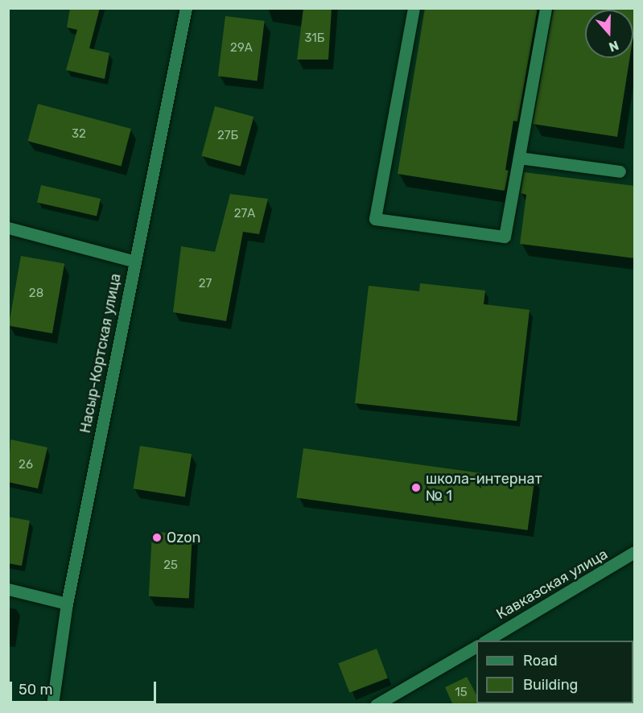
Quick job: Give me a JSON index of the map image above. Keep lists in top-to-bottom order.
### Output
{
  "streets": {
    "street": ["Насыр-Кортская улица", "Кавказская улица"]
  },
  "places": ["школа-интернат № 1", "Ozon"],
  "house_numbers": [
    "31Б",
    "29А",
    "32",
    "27Б",
    "27А",
    "27",
    "28",
    "26",
    "25",
    "15"
  ],
  "legend": ["Road", "Building"],
  "scale_bar": "50 m",
  "north": "bottom"
}
